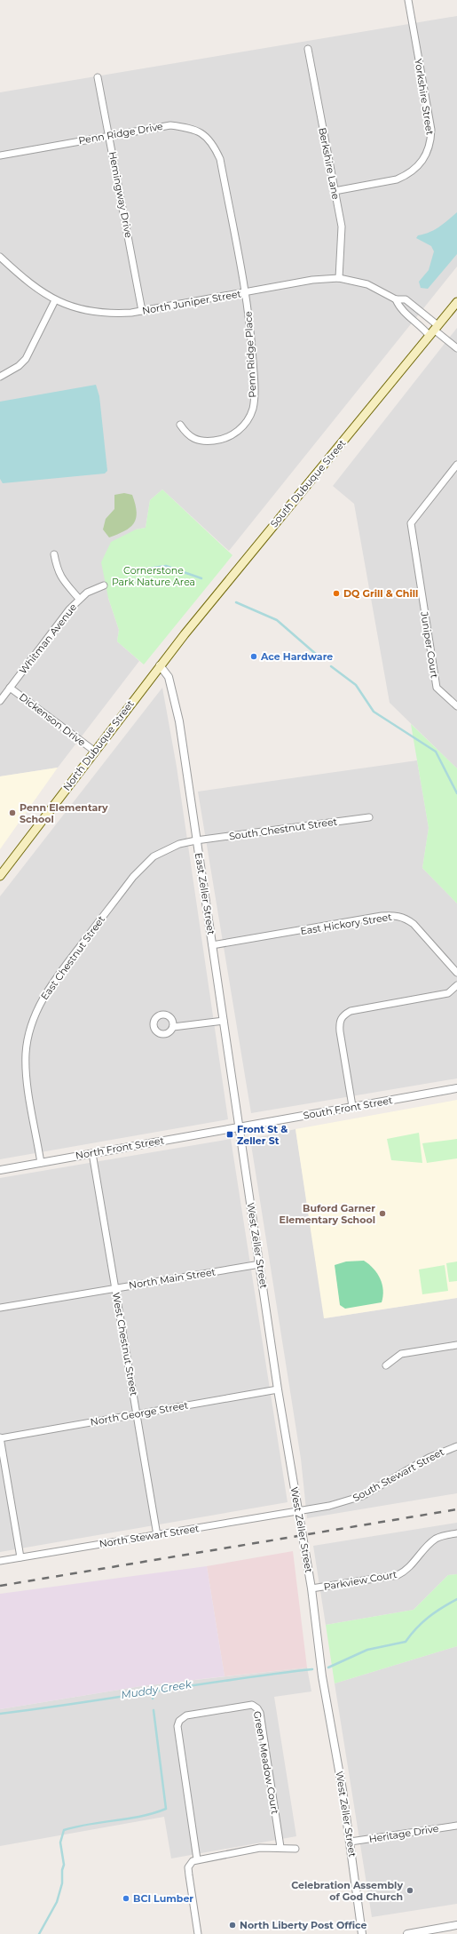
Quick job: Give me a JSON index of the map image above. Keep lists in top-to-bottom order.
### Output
{
  "streets": {
    "main road": ["South Dubuque Street", "North Dubuque Street"],
    "street": [
      "Yorkshire Street",
      "Penn Ridge Drive",
      "Berkshire Lane",
      "Hemingway Drive",
      "North Juniper Street",
      "Penn Ridge Place",
      "Whitman Avenue",
      "Juniper Court",
      "Dickenson Drive",
      "South Chestnut Street",
      "East Zeller Street",
      "East Hickory Street",
      "East Chestnut Street",
      "South Front Street",
      "North Front Street",
      "West Zeller Street",
      "North Main Street",
      "West Chestnut Street",
      "North George Street",
      "South Stewart Street",
      "North Stewart Street",
      "Parkview Court",
      "Green Meadow Court",
      "Heritage Drive"
    ]
  },
  "crossings": [
    ["Yorkshire Street", "Berkshire Lane"],
    ["Penn Ridge Drive", "Hemingway Drive"],
    ["Penn Ridge Drive", "Penn Ridge Place"],
    ["Berkshire Lane", "North Juniper Street"],
    ["Hemingway Drive", "North Juniper Street"],
    ["North Juniper Street", "Penn Ridge Place"],
    ["North Juniper Street", "South Dubuque Street"],
    ["South Dubuque Street", "North Dubuque Street"],
    ["South Dubuque Street", "East Zeller Street"],
    ["Whitman Avenue", "Dickenson Drive"],
    ["Dickenson Drive", "North Dubuque Street"],
    ["North Dubuque Street", "East Zeller Street"],
    ["South Chestnut Street", "East Zeller Street"],
    ["South Chestnut Street", "East Chestnut Street"],
    ["East Zeller Street", "East Hickory Street"],
    ["East Zeller Street", "East Chestnut Street"],
    ["East Zeller Street", "South Front Street"],
    ["East Zeller Street", "North Front Street"],
    ["East Zeller Street", "West Zeller Street"],
    ["East Chestnut Street", "North Front Street"],
    ["South Front Street", "North Front Street"],
    ["South Front Street", "West Zeller Street"],
    ["North Front Street", "West Zeller Street"],
    ["North Front Street", "West Chestnut Street"],
    ["West Zeller Street", "North Main Street"],
    ["West Zeller Street", "North George Street"],
    ["West Zeller Street", "South Stewart Street"],
    ["West Zeller Street", "North Stewart Street"],
    ["West Zeller Street", "Parkview Court"],
    ["West Zeller Street", "Heritage Drive"],
    ["North Main Street", "West Chestnut Street"],
    ["West Chestnut Street", "North George Street"],
    ["West Chestnut Street", "North Stewart Street"],
    ["South Stewart Street", "North Stewart Street"]
  ],
  "water": ["Muddy Creek"],
  "parks": ["Cornerstone Park Nature Area"],
  "places": {
    "other": [
      "DQ Grill & Chill",
      "Ace Hardware",
      "Penn Elementary School",
      "Buford Garner Elementary School",
      "Celebration Assembly of God Church",
      "BCI Lumber",
      "North Liberty Post Office"
    ],
    "transit": ["Front St & Zeller St"]
  }
}
